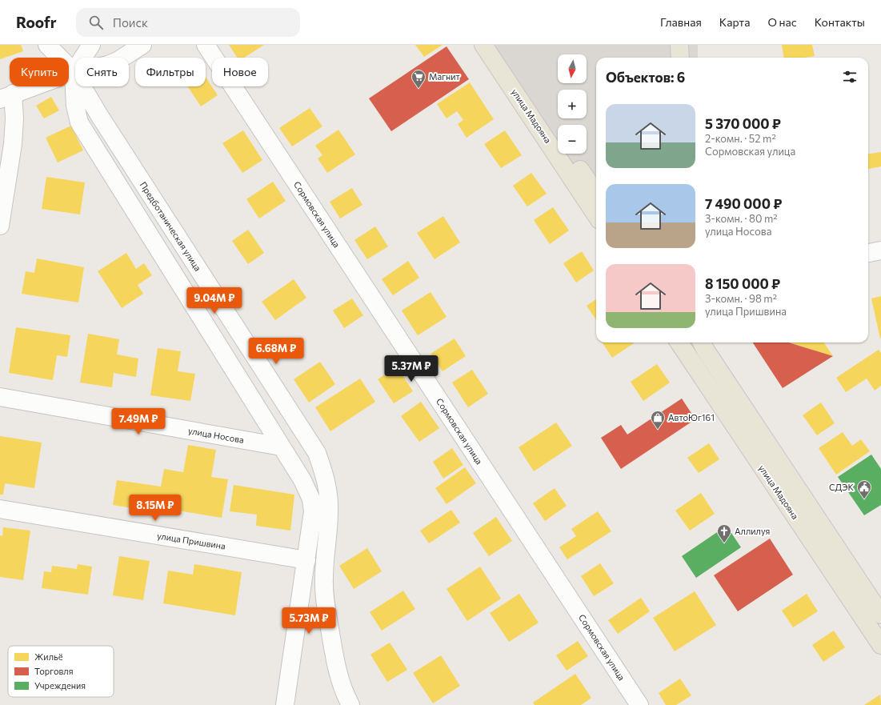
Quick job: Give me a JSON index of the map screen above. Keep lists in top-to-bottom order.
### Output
{
  "streets": {
    "main road": ["улица Мадояна"],
    "street": [
      "Сормовская улица",
      "Предботаническая улица",
      "улица Носова",
      "улица Пришвина"
    ]
  },
  "places": {
    "supermarket": ["Магнит"],
    "shop": ["АвтоЮг161"],
    "public building": ["СДЭК"],
    "church": ["Аллилуя"]
  },
  "legend": ["Жильё", "Торговля", "Учреждения"],
  "north": "bottom",
  "page": {
    "header": "Roofr",
    "search": "Поиск",
    "nav": [
      "Главная",
      "Карта",
      "О нас",
      "Контакты"
    ],
    "map_buttons": ["+", "−"],
    "chip": [
      "Купить",
      "Снять",
      "Фильтры",
      "Новое"
    ],
    "heading": "Объектов: 6",
    "list": [
      {
        "name": "5 370 000 ₽",
        "note": "2-комн. · 52 m² · Сормовская улица"
      },
      {
        "name": "7 490 000 ₽",
        "note": "3-комн. · 80 m² · улица Носова"
      },
      {
        "name": "8 150 000 ₽",
        "note": "3-комн. · 98 m² · улица Пришвина"
      }
    ],
    "price": [
      "9.04M ₽",
      "6.68M ₽",
      "5.37M ₽",
      "7.49M ₽",
      "8.15M ₽",
      "5.73M ₽"
    ]
  }
}
